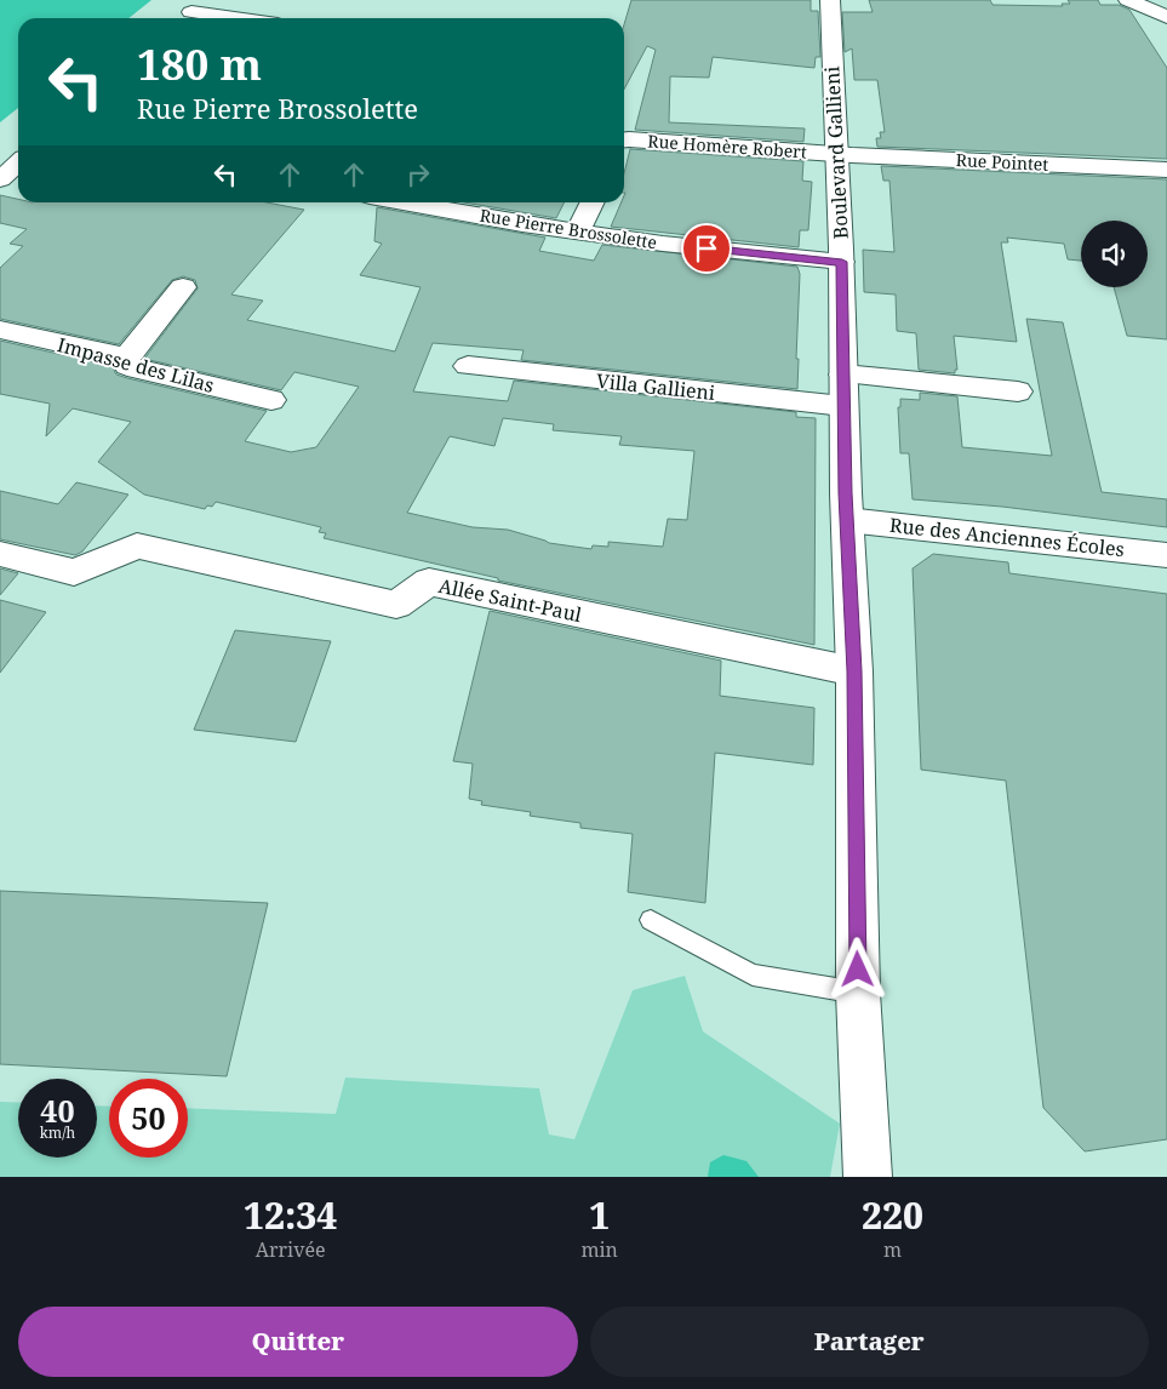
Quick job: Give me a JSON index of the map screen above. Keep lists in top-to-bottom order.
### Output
{
  "streets": {
    "street": [
      "Rue Homère Robert",
      "Boulevard Gallieni",
      "Rue Pointet",
      "Rue Pierre Brossolette",
      "Impasse des Lilas",
      "Villa Gallieni",
      "Rue des Anciennes Écoles",
      "Allée Saint-Paul"
    ]
  },
  "crossings": [
    ["Rue Homère Robert", "Boulevard Gallieni"],
    ["Rue Homère Robert", "Rue Pointet"],
    ["Boulevard Gallieni", "Rue Pointet"],
    ["Boulevard Gallieni", "Rue Pierre Brossolette"],
    ["Boulevard Gallieni", "Villa Gallieni"],
    ["Boulevard Gallieni", "Rue des Anciennes Écoles"],
    ["Boulevard Gallieni", "Allée Saint-Paul"]
  ],
  "page": {
    "turn": ["180 m", "Rue Pierre Brossolette"],
    "speed": "40 km/h",
    "limit": "50",
    "eta": [
      "12:34",
      "Arrivée",
      "1",
      "min",
      "220",
      "m"
    ],
    "buttons": ["Quitter", "Partager"]
  }
}
